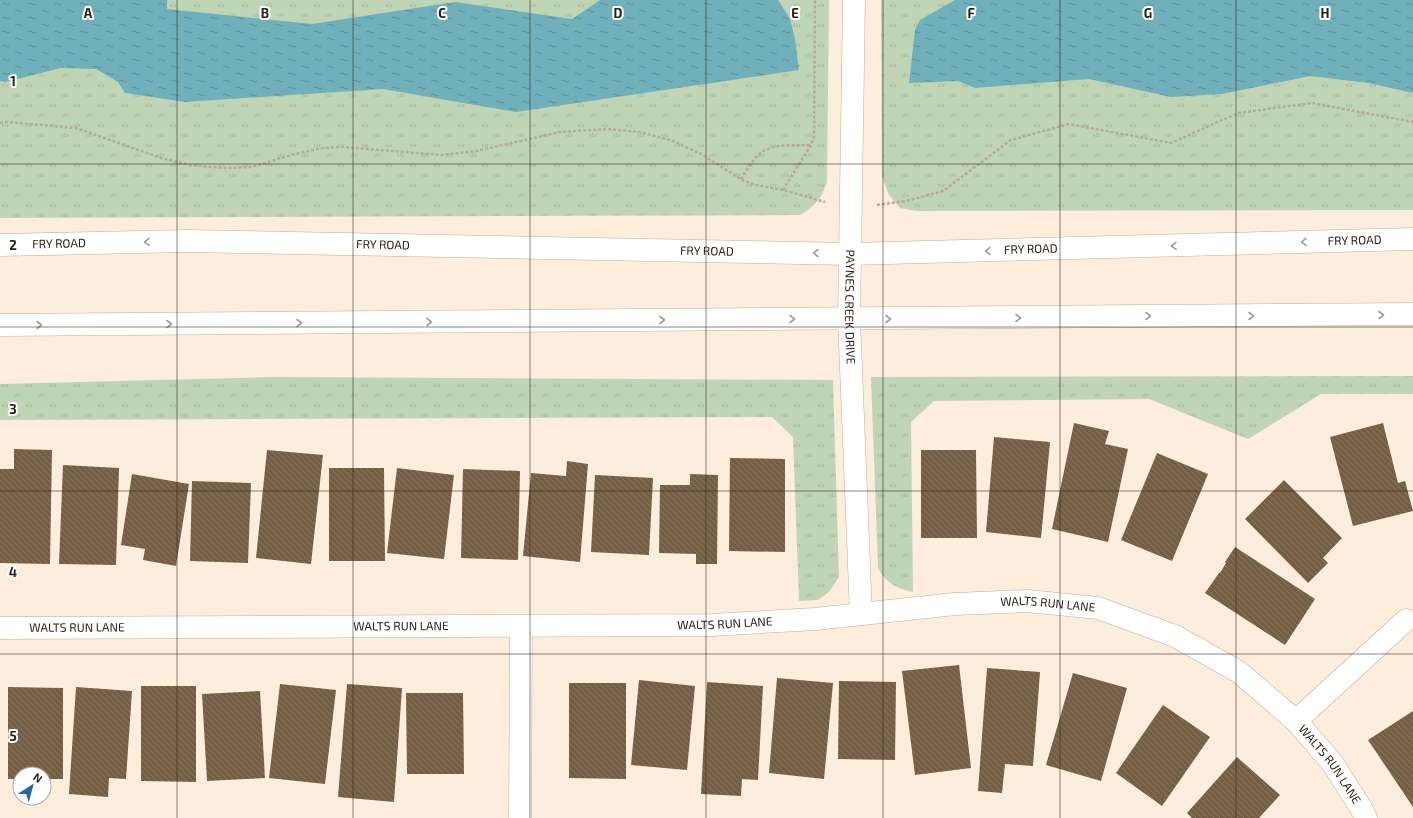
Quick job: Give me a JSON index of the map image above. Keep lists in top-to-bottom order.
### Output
{
  "streets": {
    "main road": ["FRY ROAD", "PAYNES CREEK DRIVE", "WALTS RUN LANE"]
  },
  "crossings": [
    ["FRY ROAD", "PAYNES CREEK DRIVE"],
    ["PAYNES CREEK DRIVE", "WALTS RUN LANE"]
  ],
  "north": "top right",
  "grid": {
    "columns": [
      "A",
      "B",
      "C",
      "D",
      "E",
      "F",
      "G",
      "H"
    ],
    "rows": [
      "1",
      "2",
      "3",
      "4",
      "5"
    ]
  }
}
